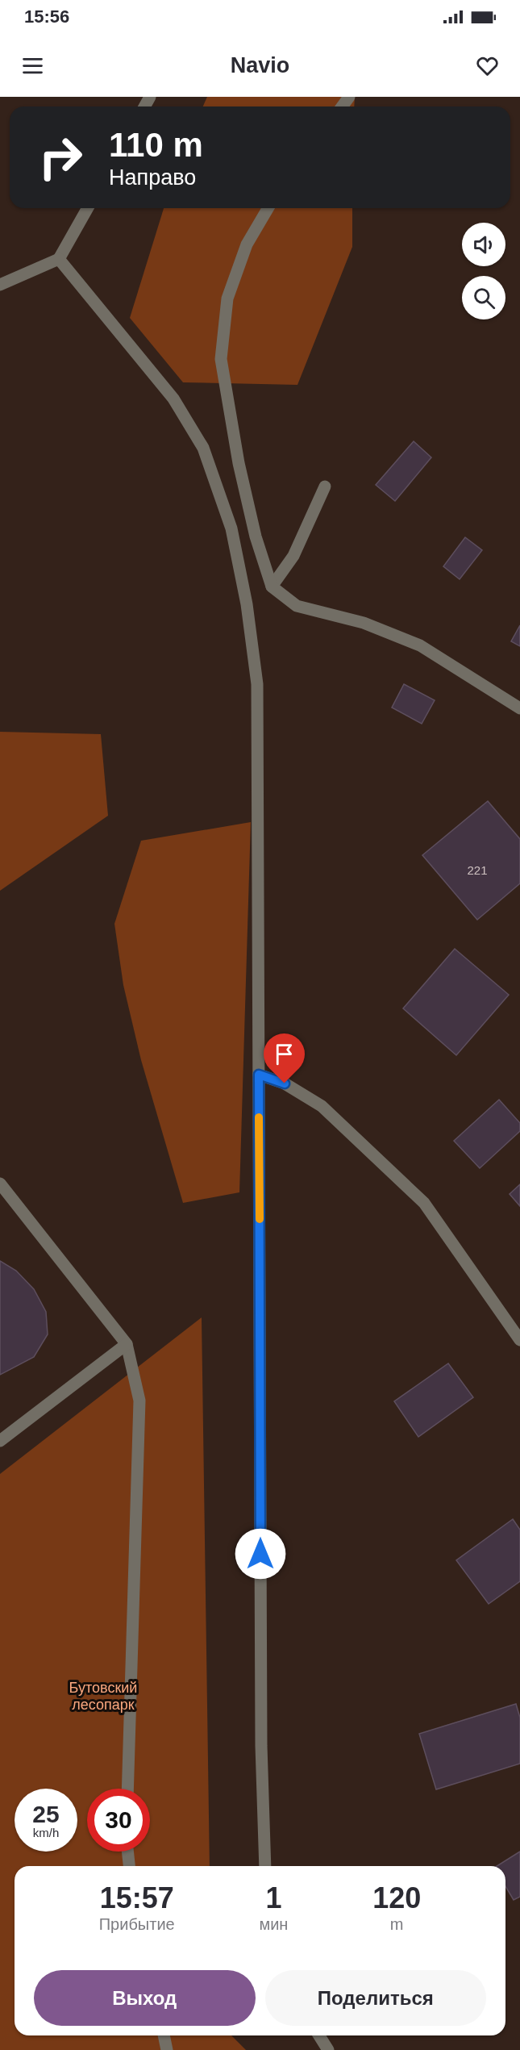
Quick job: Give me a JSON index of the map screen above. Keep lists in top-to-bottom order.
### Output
{
  "parks": ["Бутовский лесопарк"],
  "house_numbers": ["221"],
  "page": {
    "status": "15:56",
    "header": "Navio",
    "turn": ["110 m", "Направо"],
    "speed": "25 km/h",
    "limit": "30",
    "eta": [
      "15:57",
      "Прибытие",
      "1",
      "мин",
      "120",
      "m"
    ],
    "buttons": ["Выход", "Поделиться"]
  }
}
